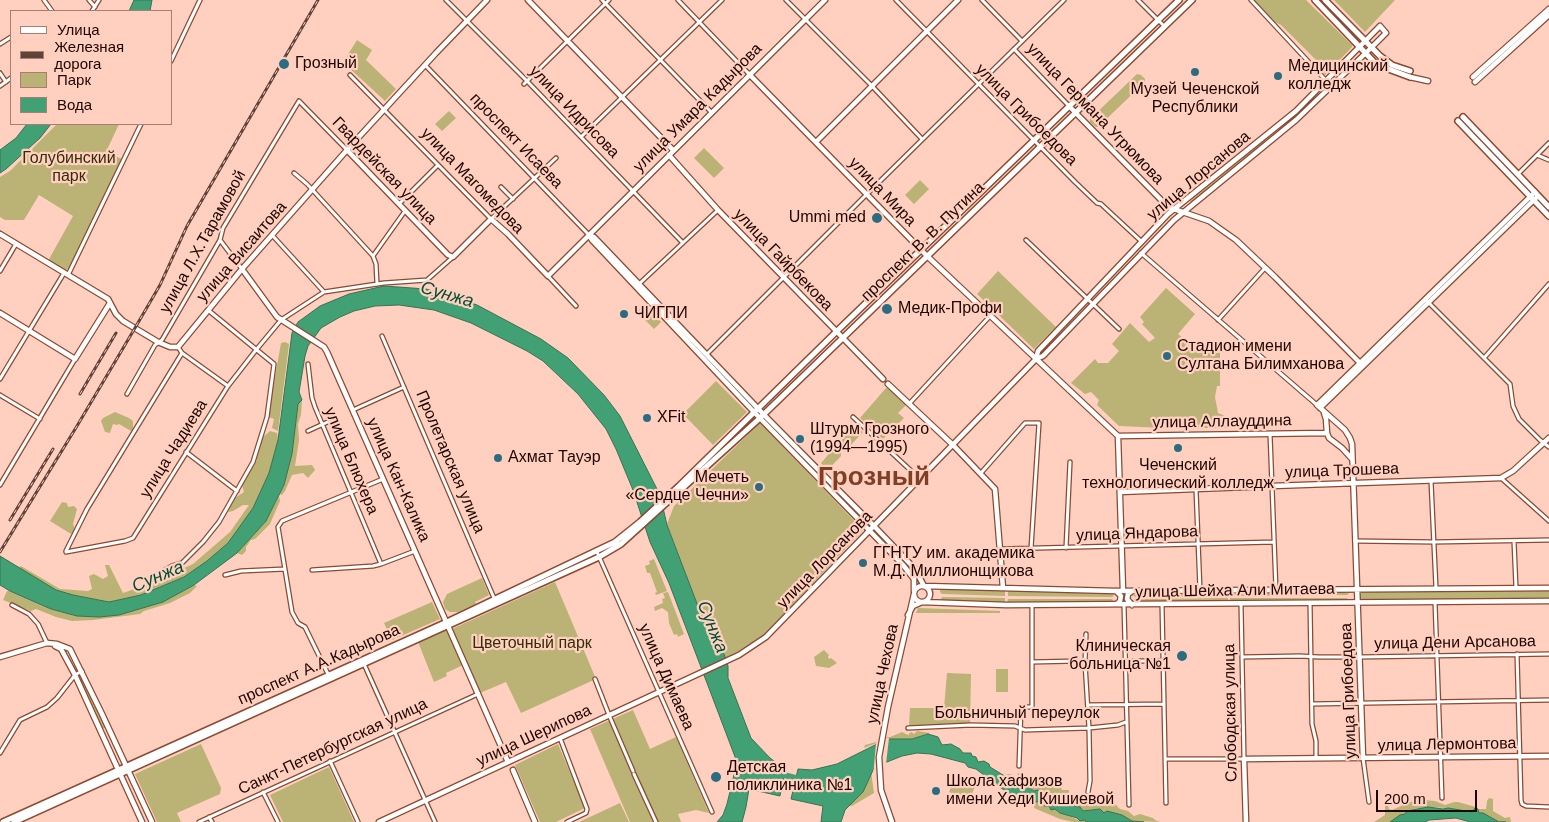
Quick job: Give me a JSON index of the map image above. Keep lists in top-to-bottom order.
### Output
{
  "streets": {
    "main road": [
      "улица Умара Кадырова",
      "улица Германа Угрюмова",
      "улица Грибоедова",
      "Гвардейская улица",
      "улица Лорсанова",
      "улица Магомедова",
      "улица Мира",
      "проспект В. В. Путина",
      "улица Висаитова",
      "улица Гайрбекова",
      "улица Аллауддина",
      "улица Трошева",
      "улица Кан-Калика",
      "улица Шейха Али Митаева",
      "проспект А.А.Кадырова",
      "улица Чехова",
      "Слободская улица",
      "улица Шерипова",
      "улица Лермонтова"
    ],
    "street": [
      "улица Идрисова",
      "проспект Исаева",
      "улица Л.Х.Тарамовой",
      "улица Чадиева",
      "улица Блюхера",
      "Пролетарская улица",
      "улица Яндарова",
      "улица Дени Арсанова",
      "улица Димаева",
      "Больничный переулок",
      "Санкт-Петербургская улица"
    ]
  },
  "crossings": [
    ["улица Умара Кадырова", "улица Идрисова"],
    ["улица Умара Кадырова", "проспект Исаева"],
    ["улица Умара Кадырова", "улица Магомедова"],
    ["улица Умара Кадырова", "улица Мира"],
    ["улица Умара Кадырова", "улица Гайрбекова"],
    ["улица Идрисова", "улица Висаитова"],
    ["улица Германа Угрюмова", "улица Лорсанова"],
    ["улица Германа Угрюмова", "проспект В. В. Путина"],
    ["улица Грибоедова", "улица Лорсанова"],
    ["улица Грибоедова", "проспект В. В. Путина"],
    ["улица Грибоедова", "улица Трошева"],
    ["улица Грибоедова", "улица Шейха Али Митаева"],
    ["улица Грибоедова", "улица Дени Арсанова"],
    ["улица Грибоедова", "улица Лермонтова"],
    ["проспект Исаева", "улица Висаитова"],
    ["Гвардейская улица", "улица Л.Х.Тарамовой"],
    ["Гвардейская улица", "улица Висаитова"],
    ["улица Лорсанова", "улица Мира"],
    ["улица Лорсанова", "улица Шерипова"],
    ["улица Магомедова", "улица Висаитова"],
    ["улица Мира", "проспект В. В. Путина"],
    ["улица Мира", "улица Аллауддина"],
    ["улица Л.Х.Тарамовой", "улица Кан-Калика"],
    ["проспект В. В. Путина", "улица Гайрбекова"],
    ["проспект В. В. Путина", "проспект А.А.Кадырова"],
    ["улица Висаитова", "улица Кан-Калика"],
    ["улица Чадиева", "улица Кан-Калика"],
    ["Пролетарская улица", "проспект А.А.Кадырова"],
    ["улица Кан-Калика", "проспект А.А.Кадырова"],
    ["улица Кан-Калика", "улица Шерипова"],
    ["улица Кан-Калика", "Санкт-Петербургская улица"],
    ["улица Шейха Али Митаева", "улица Чехова"],
    ["улица Шейха Али Митаева", "Слободская улица"],
    ["улица Дени Арсанова", "Слободская улица"],
    ["проспект А.А.Кадырова", "улица Димаева"],
    ["улица Димаева", "улица Шерипова"],
    ["Слободская улица", "улица Лермонтова"]
  ],
  "districts": ["Грозный"],
  "water": ["Сунжа"],
  "parks": ["Голубинский парк", "Цветочный парк"],
  "places": [
    "Грозный",
    "Музей Чеченской Республики",
    "Медицинский колледж",
    "Ummi med",
    "Медик-Профи",
    "ЧИГПИ",
    "Стадион имени Султана Билимханова",
    "XFit",
    "Штурм Грозного (1994—1995)",
    "Чеченский технологический колледж",
    "Ахмат Тауэр",
    "Мечеть «Сердце Чечни»",
    "ГГНТУ им. академика М.Д. Миллионщикова",
    "Клиническая больница №1",
    "Детская поликлиника №1",
    "Школа хафизов имени Хеди Кишиевой"
  ],
  "legend": [
    "Улица",
    "Железная дорога",
    "Парк",
    "Вода"
  ],
  "scale_bar": "200 m"
}
